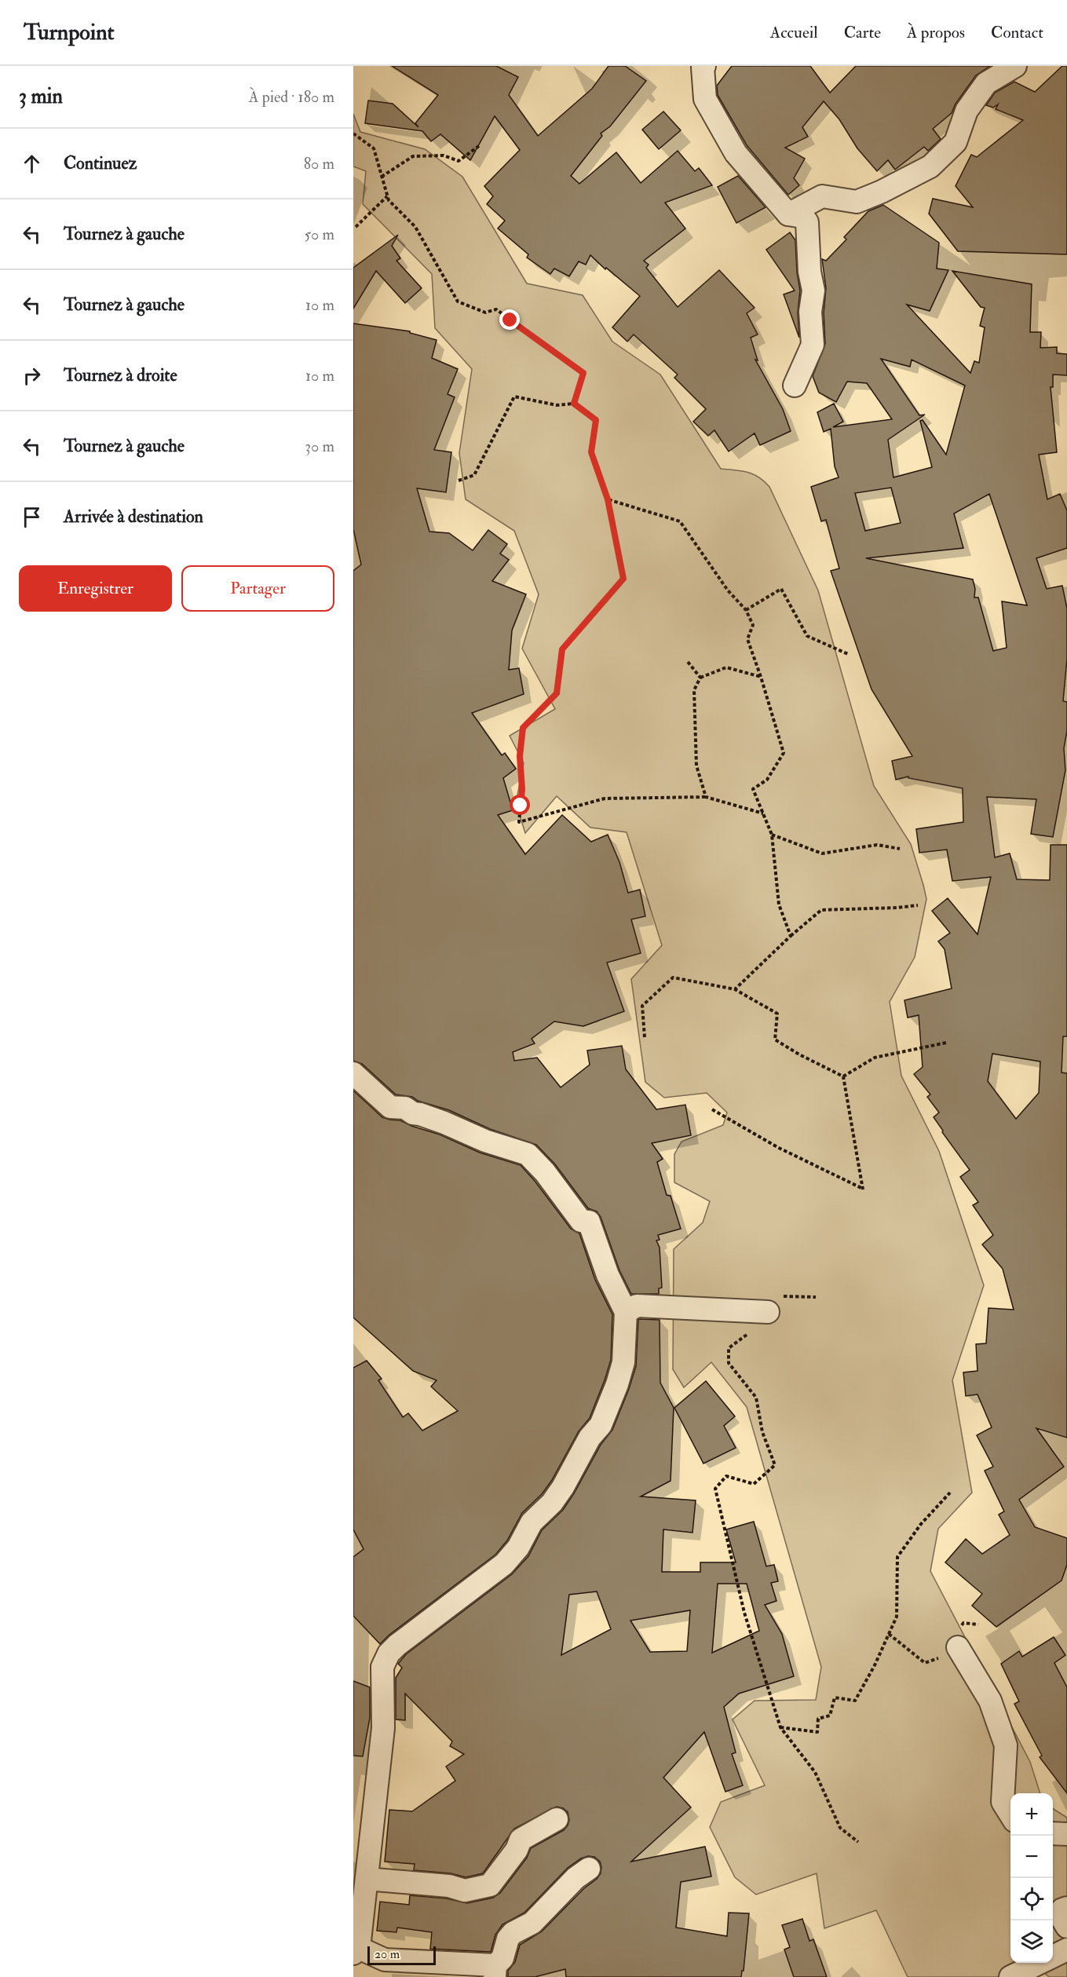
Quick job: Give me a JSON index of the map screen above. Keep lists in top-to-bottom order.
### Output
{
  "scale_bar": "20 m",
  "page": {
    "header": "Turnpoint",
    "nav": [
      "Accueil",
      "Carte",
      "À propos",
      "Contact"
    ],
    "heading": ["3 min", "À pied · 180 m"],
    "list": [
      ["Continuez", "80 m"],
      ["Tournez à gauche", "50 m"],
      ["Tournez à gauche", "10 m"],
      ["Tournez à droite", "10 m"],
      ["Tournez à gauche", "30 m"],
      "Arrivée à destination"
    ],
    "buttons": ["Enregistrer", "Partager"],
    "map_buttons": ["+", "−"],
    "scale": "20 m"
  }
}
